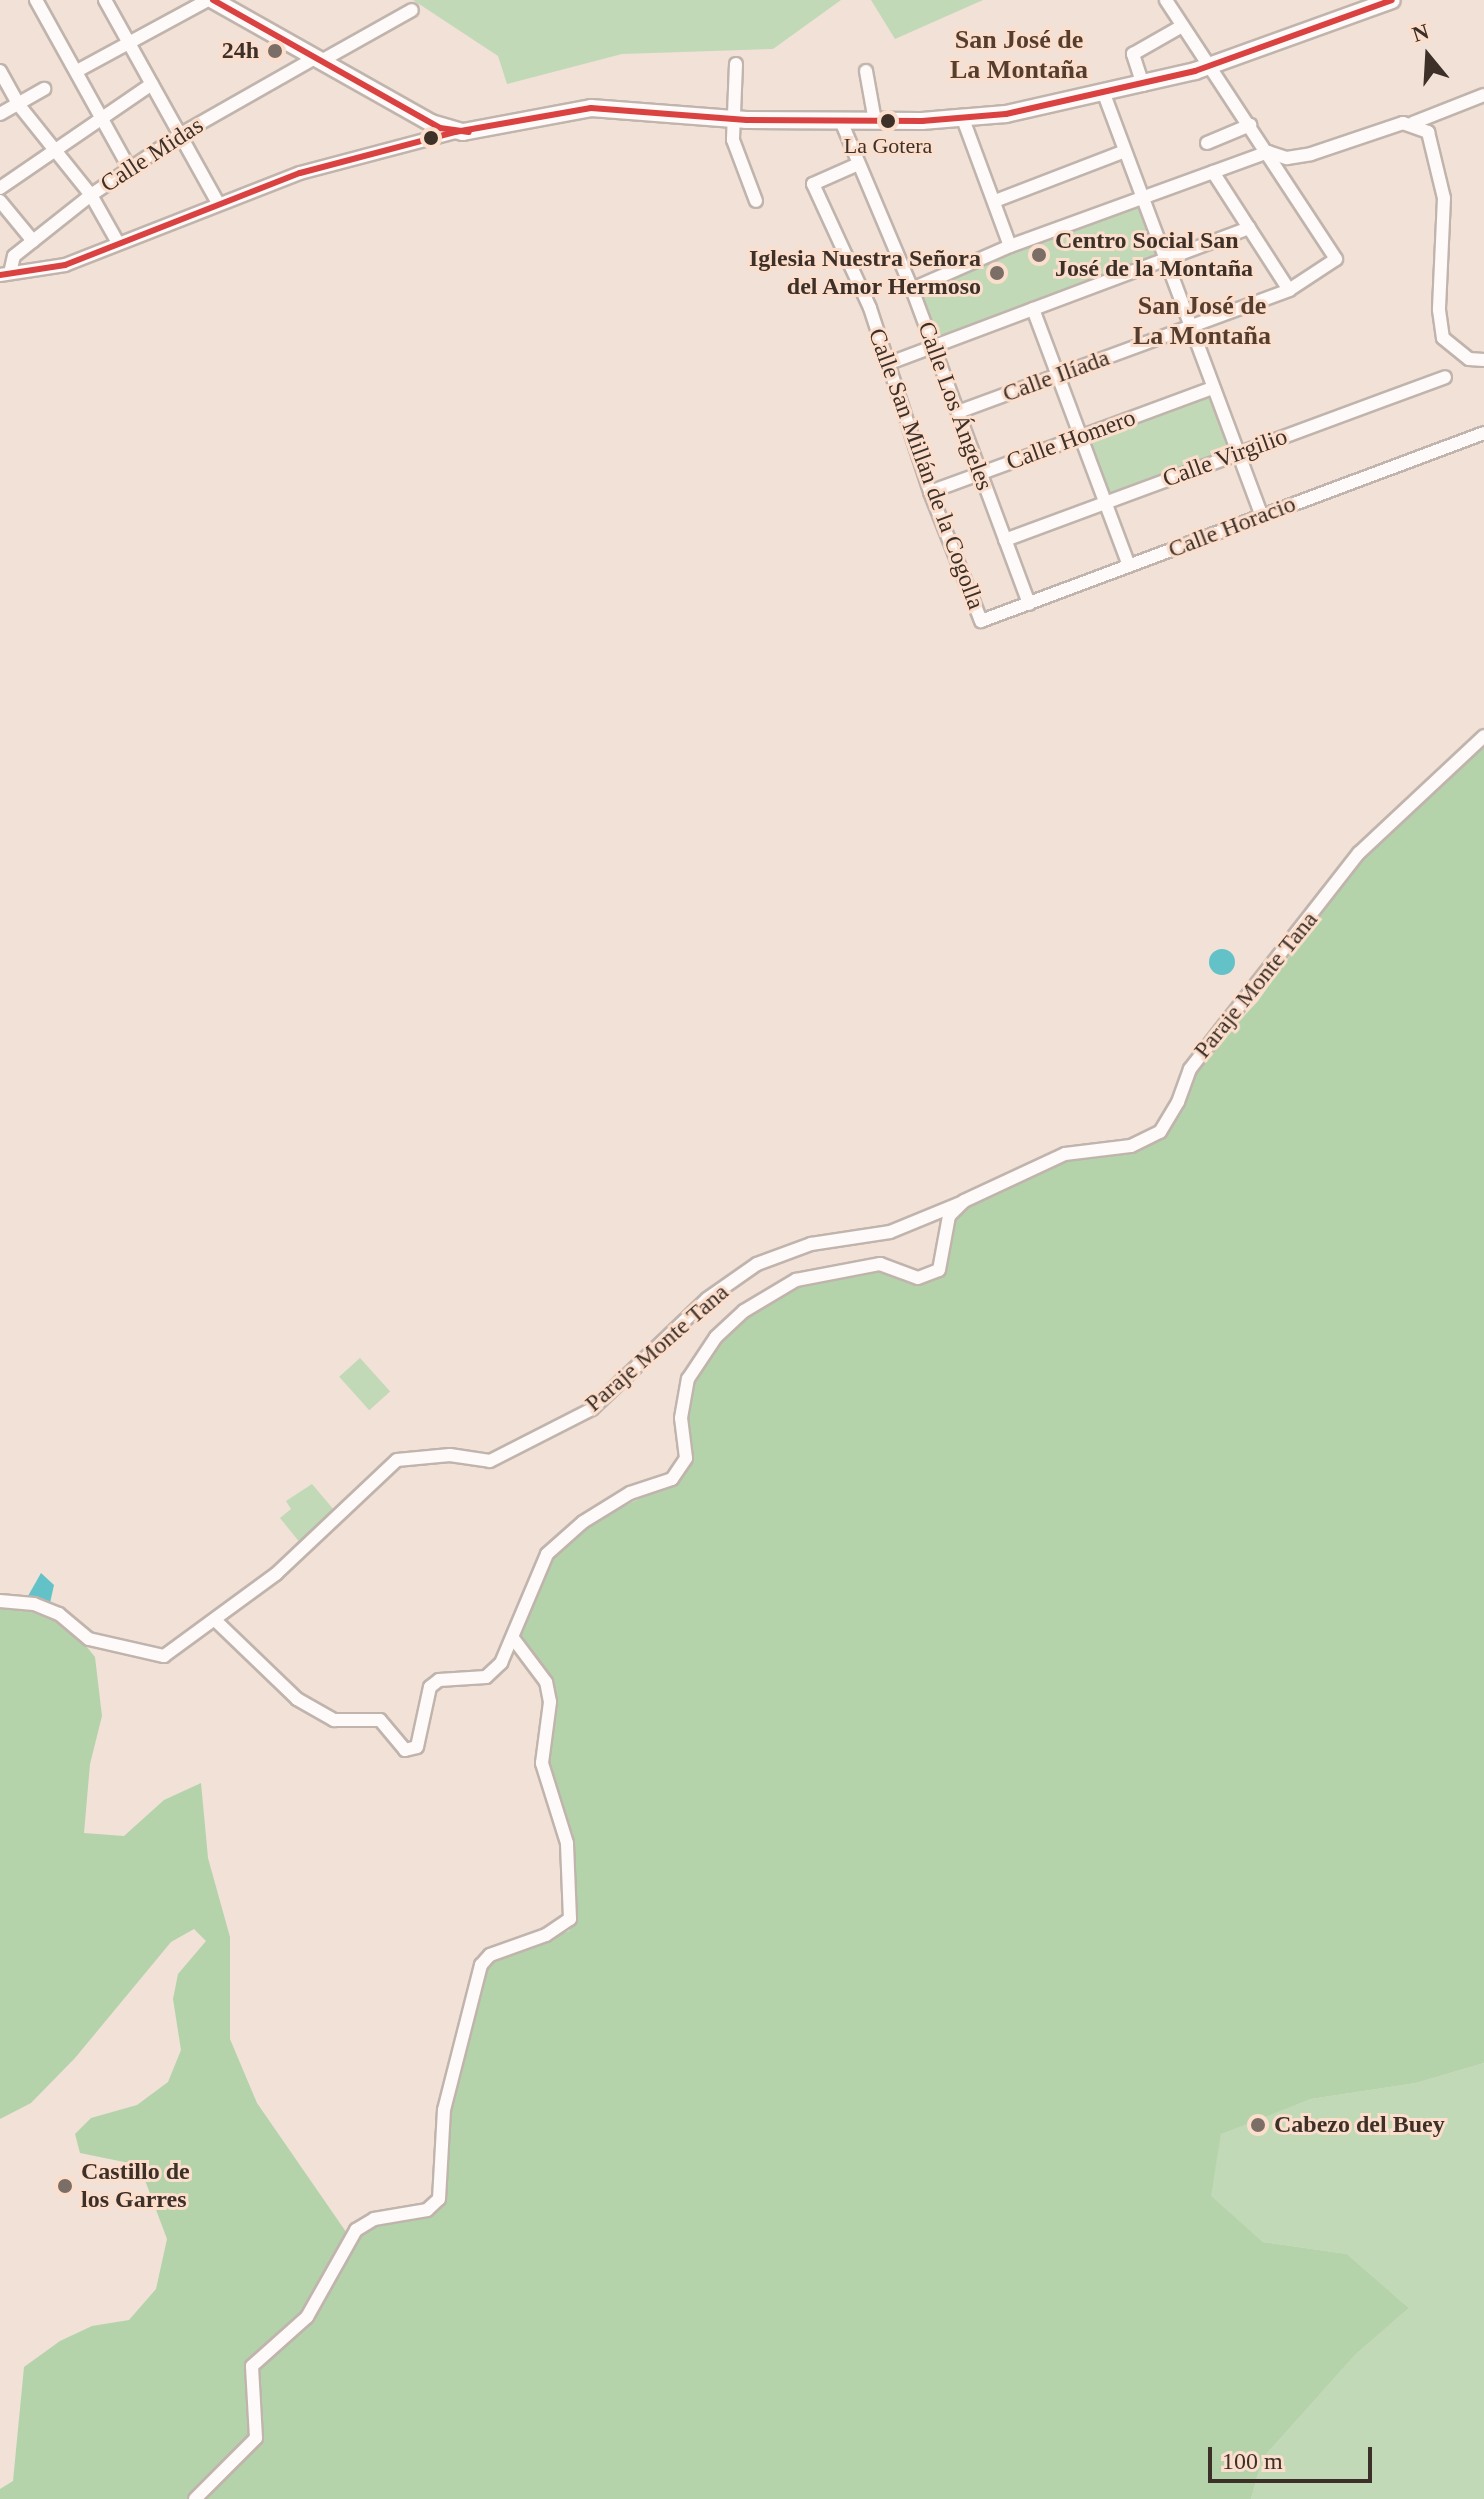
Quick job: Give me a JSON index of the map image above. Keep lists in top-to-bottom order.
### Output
{
  "streets": {
    "street": [
      "Calle Midas",
      "Calle Ilíada",
      "Calle Los Ángeles",
      "Calle Homero",
      "Calle Virgilio",
      "Calle San Millán de la Cogolla",
      "Calle Horacio",
      "Paraje Monte Tana"
    ]
  },
  "crossings": [
    ["Calle Ilíada", "Calle Los Ángeles"],
    ["Calle Los Ángeles", "Calle Homero"],
    ["Calle Los Ángeles", "Calle Virgilio"],
    ["Calle Los Ángeles", "Calle San Millán de la Cogolla"],
    ["Calle Los Ángeles", "Calle Horacio"],
    ["Calle Homero", "Calle San Millán de la Cogolla"],
    ["Calle San Millán de la Cogolla", "Calle Horacio"]
  ],
  "districts": ["San José de La Montaña", "San José de La Montaña"],
  "places": [
    "24h",
    "La Gotera",
    "Centro Social San José de la Montaña",
    "Iglesia Nuestra Señora del Amor Hermoso",
    "Cabezo del Buey",
    "Castillo de los Garres"
  ],
  "scale_bar": "100 m",
  "north": "top"
}
